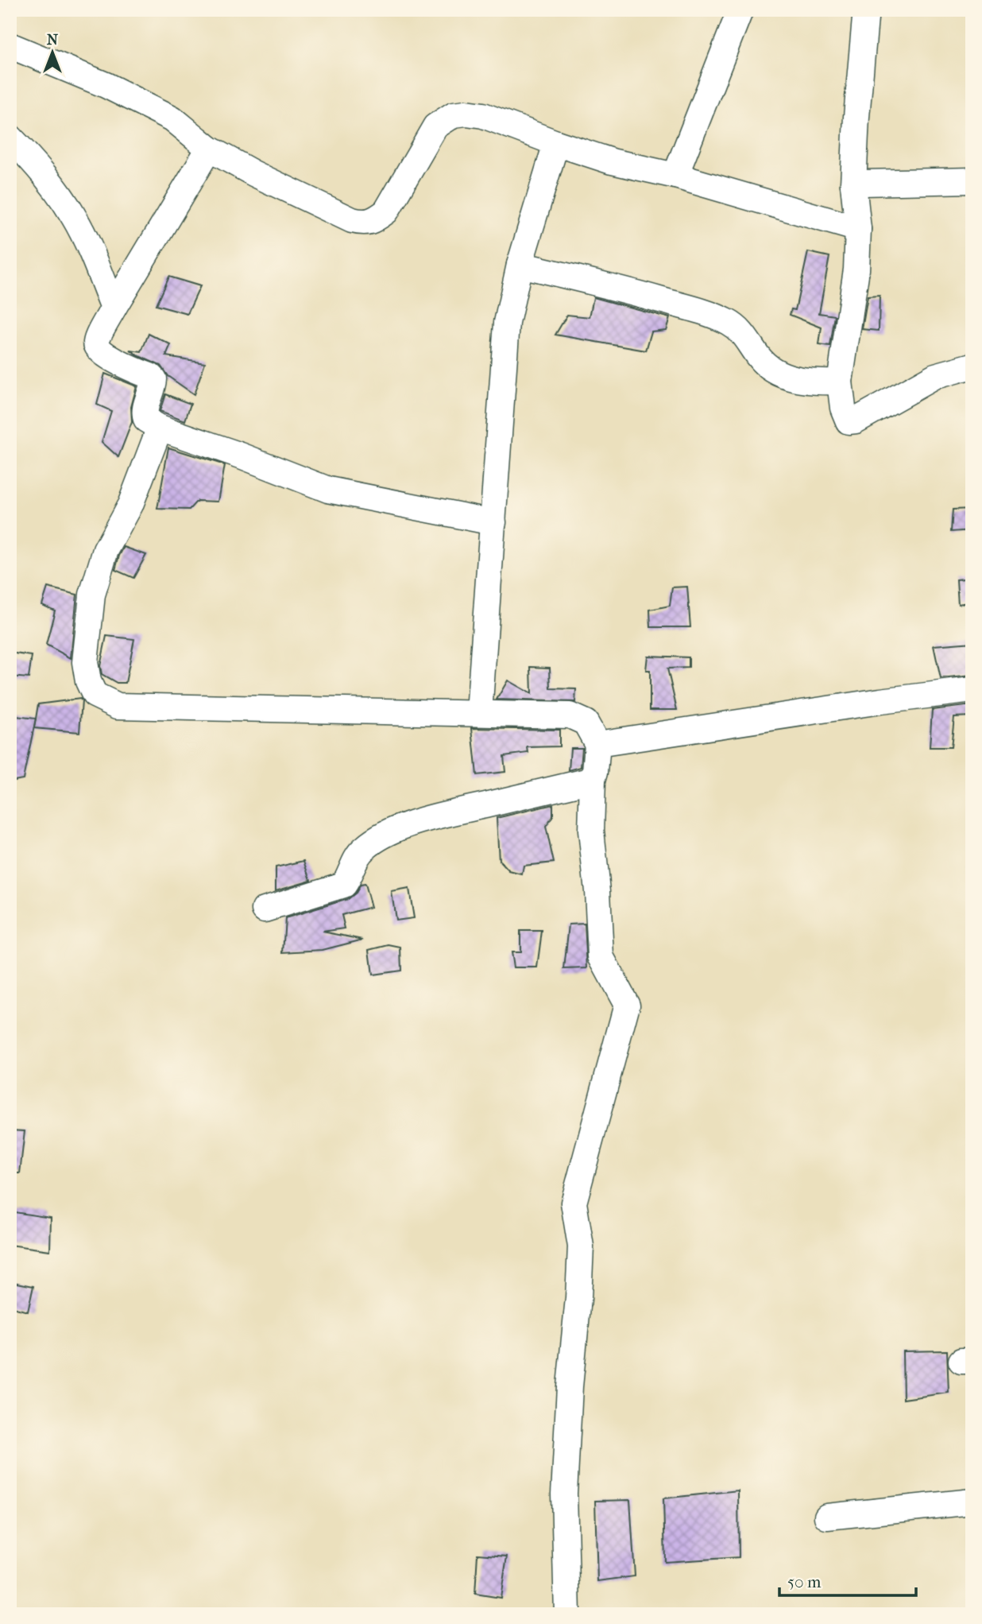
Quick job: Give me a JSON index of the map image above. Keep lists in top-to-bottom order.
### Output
{
  "scale_bar": "50 m",
  "north": "top"
}
